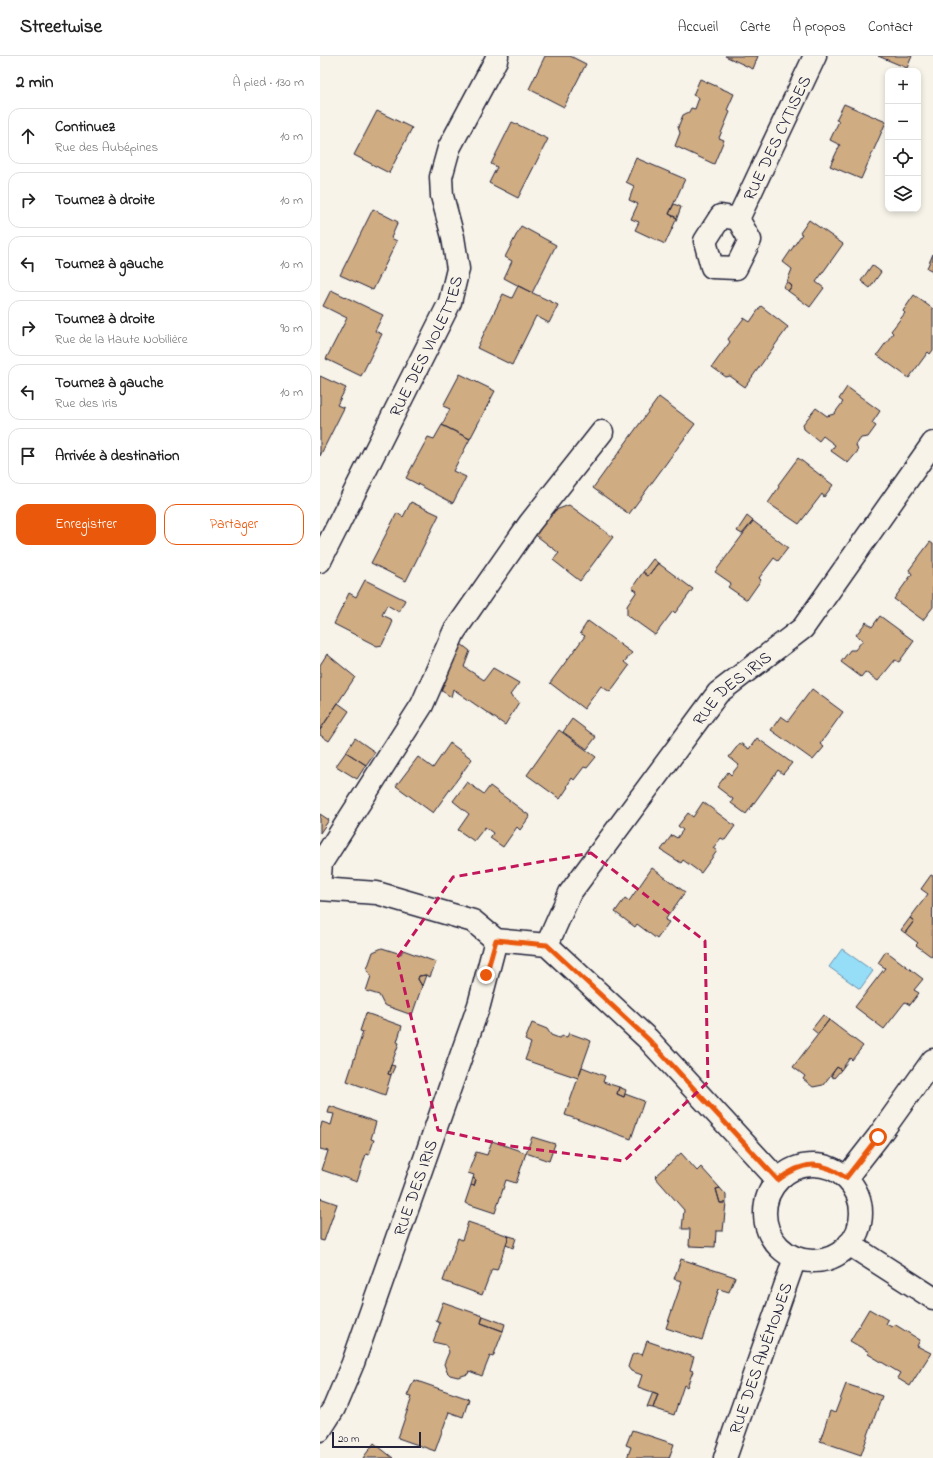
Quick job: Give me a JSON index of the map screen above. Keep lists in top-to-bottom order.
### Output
{
  "streets": {
    "street": [
      "RUE DES CYTISES",
      "RUE DES VIOLETTES",
      "RUE DES IRIS",
      "RUE DES ANÉMONES"
    ]
  },
  "scale_bar": "20 m",
  "page": {
    "header": "Streetwise",
    "nav": [
      "Accueil",
      "Carte",
      "À propos",
      "Contact"
    ],
    "heading": ["2 min", "À pied · 130 m"],
    "map_buttons": ["+", "−"],
    "list": [
      ["Continuez", "Rue des Aubépines", "10 m"],
      ["Tournez à droite", "10 m"],
      ["Tournez à gauche", "10 m"],
      ["Tournez à droite", "Rue de la Haute Nobilière", "90 m"],
      ["Tournez à gauche", "Rue des Iris", "10 m"],
      "Arrivée à destination"
    ],
    "buttons": ["Enregistrer", "Partager"],
    "scale": "20 m"
  }
}
